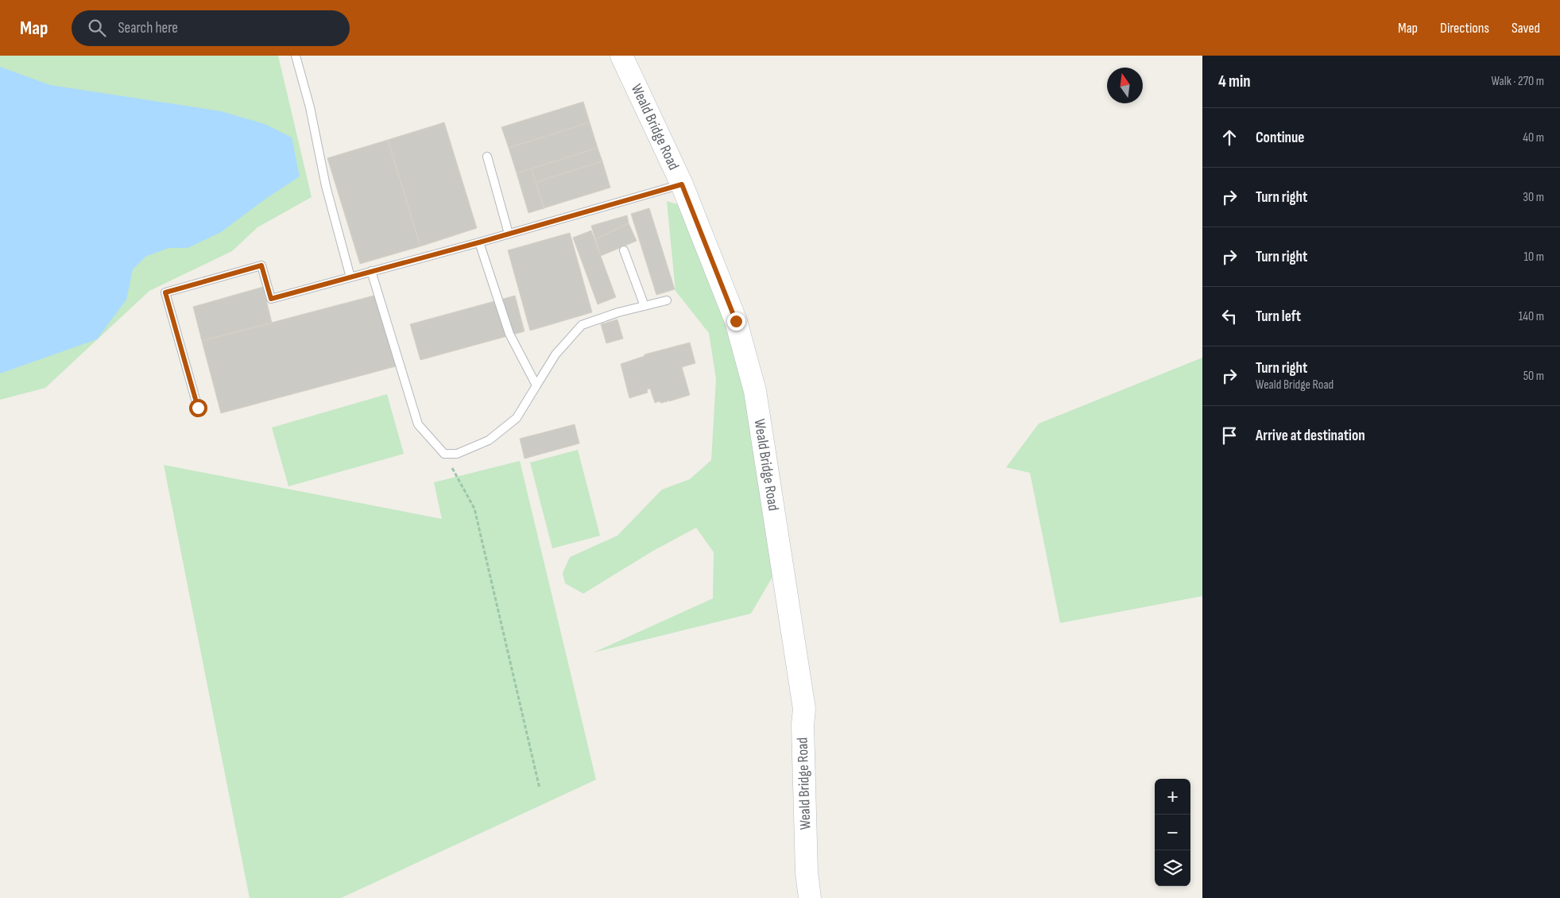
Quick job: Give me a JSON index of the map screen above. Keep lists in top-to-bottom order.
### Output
{
  "streets": {
    "street": ["Weald Bridge Road"]
  },
  "north": "top",
  "page": {
    "header": "Map",
    "search": "Search here",
    "nav": ["Map", "Directions", "Saved"],
    "heading": ["4 min", "Walk · 270 m"],
    "list": [
      ["Continue", "40 m"],
      ["Turn right", "30 m"],
      ["Turn right", "10 m"],
      ["Turn left", "140 m"],
      ["Turn right", "Weald Bridge Road", "50 m"],
      "Arrive at destination"
    ],
    "map_buttons": ["+", "−"]
  }
}
